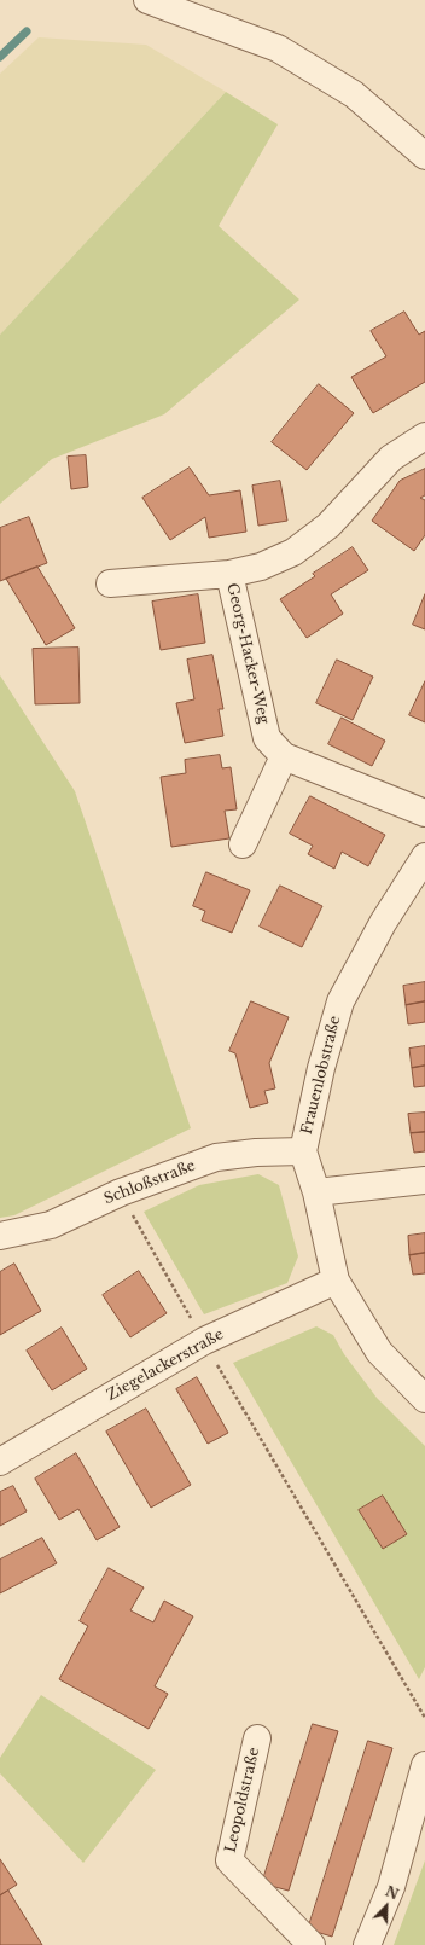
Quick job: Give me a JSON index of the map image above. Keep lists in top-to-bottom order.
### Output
{
  "streets": {
    "street": [
      "Georg-Hacker-Weg",
      "Frauenlobstraße",
      "Schloßstraße",
      "Ziegelackerstraße",
      "Leopoldstraße"
    ]
  },
  "crossings": [
    ["Frauenlobstraße", "Schloßstraße"],
    ["Frauenlobstraße", "Ziegelackerstraße"]
  ],
  "north": "top right"
}
